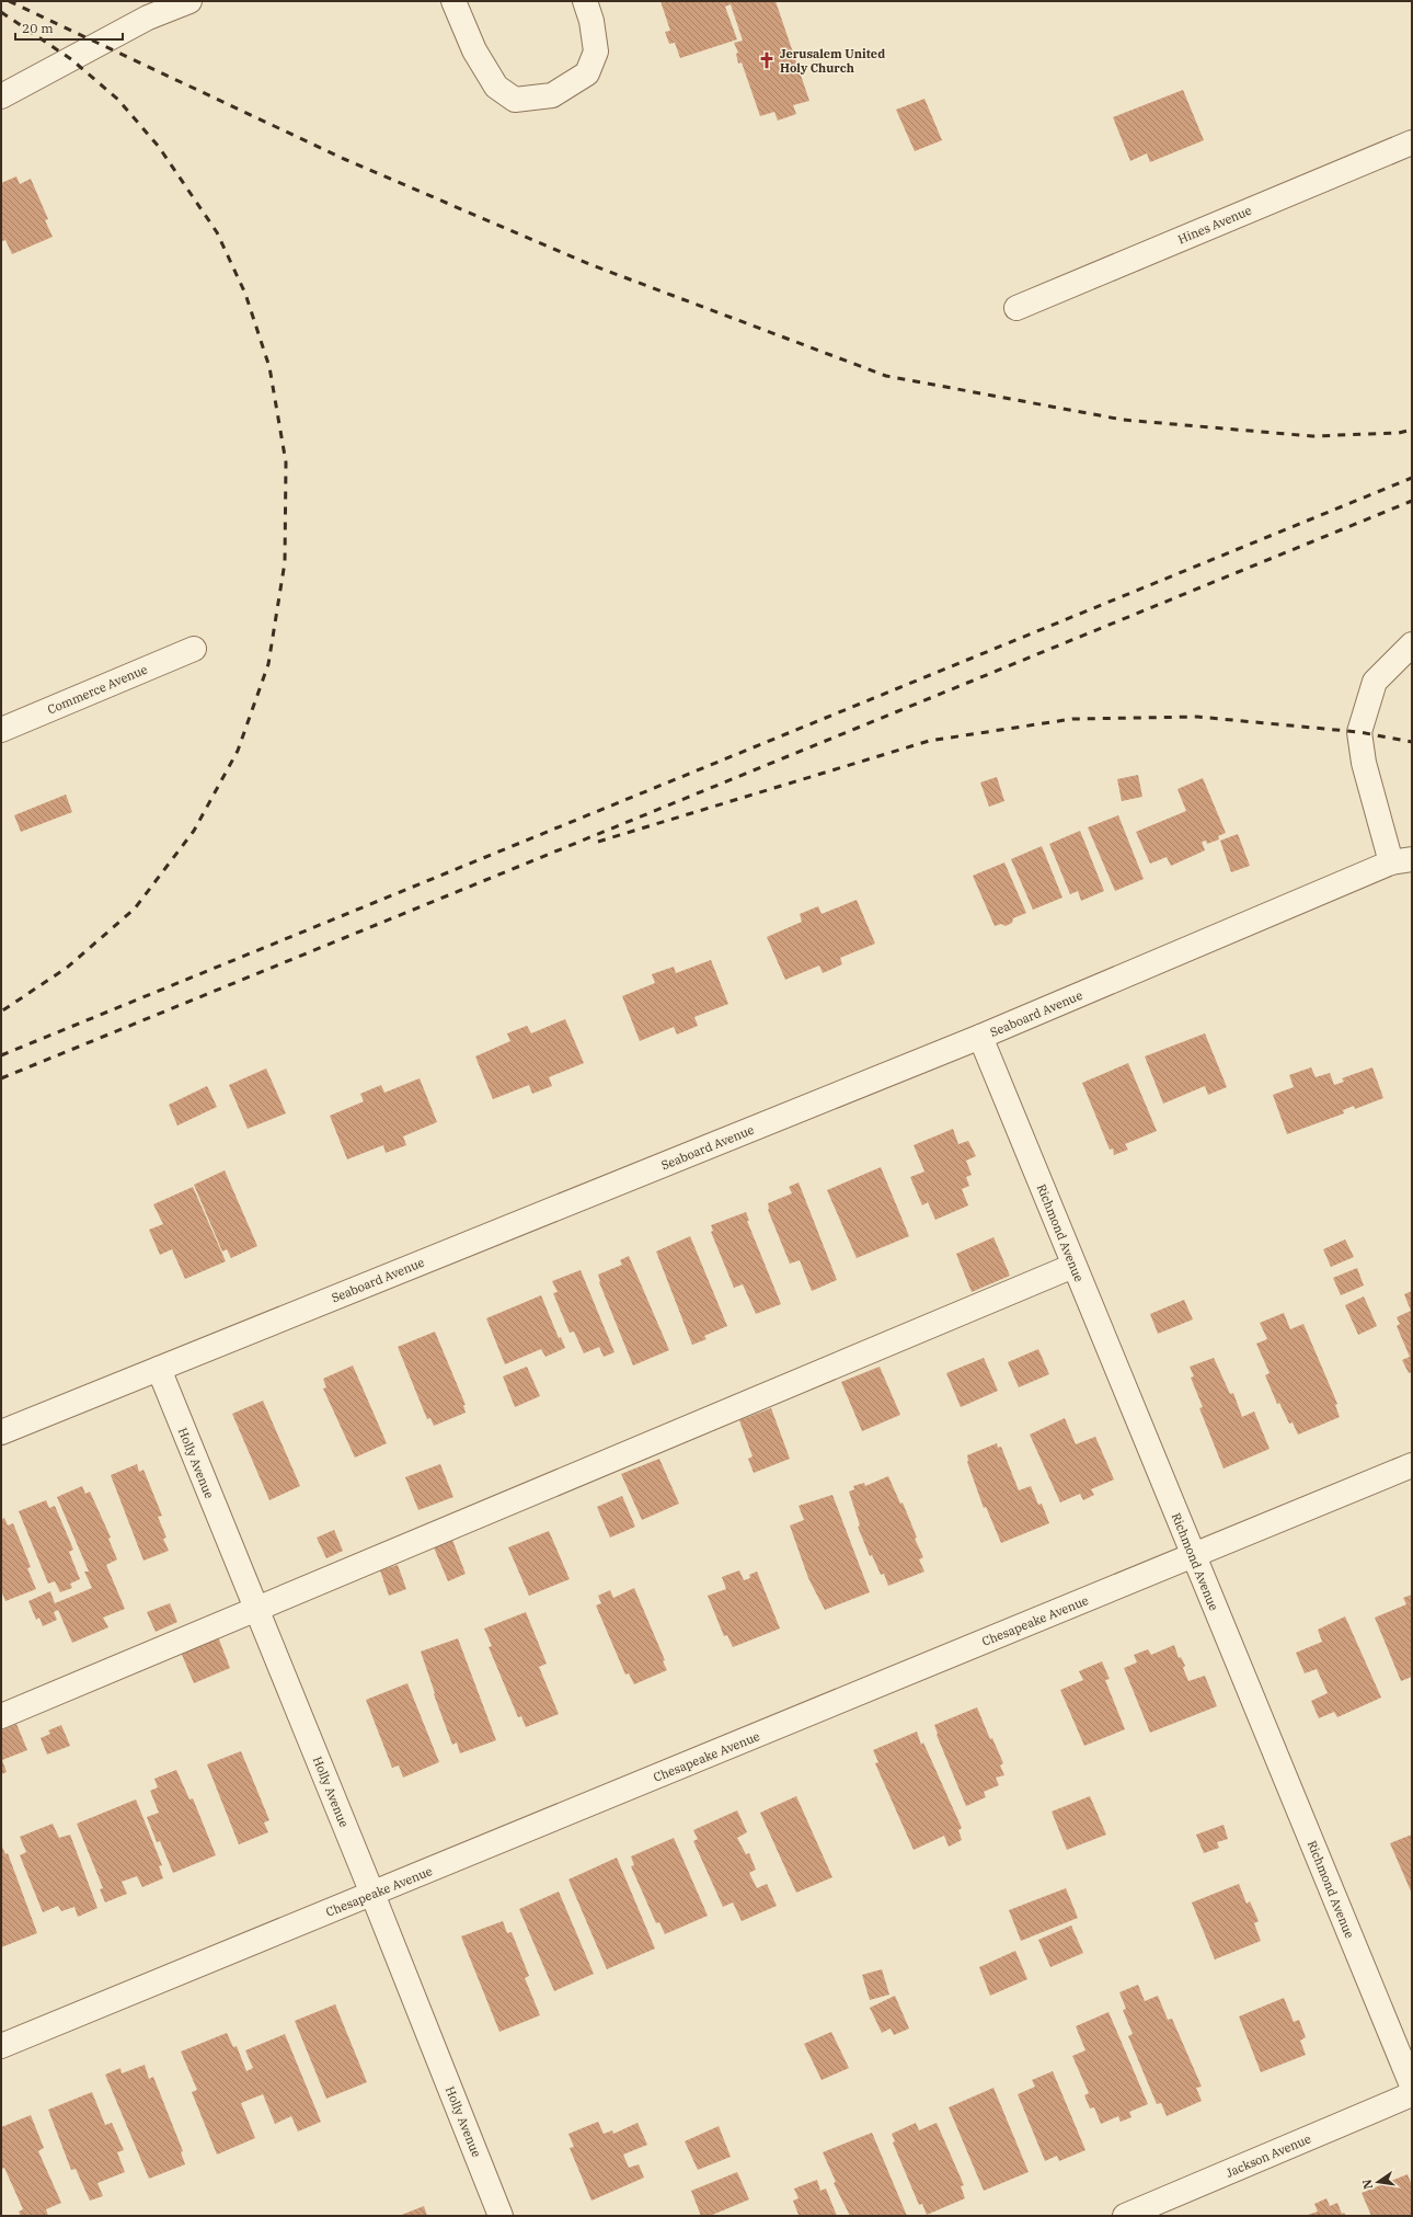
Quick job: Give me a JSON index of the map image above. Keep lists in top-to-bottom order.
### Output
{
  "streets": {
    "street": [
      "Hines Avenue",
      "Commerce Avenue",
      "Seaboard Avenue",
      "Richmond Avenue",
      "Holly Avenue",
      "Chesapeake Avenue",
      "Jackson Avenue"
    ]
  },
  "crossings": [
    ["Seaboard Avenue", "Richmond Avenue"],
    ["Seaboard Avenue", "Holly Avenue"],
    ["Richmond Avenue", "Chesapeake Avenue"],
    ["Holly Avenue", "Chesapeake Avenue"]
  ],
  "places": {
    "church": ["Jerusalem United Holy Church"]
  },
  "scale_bar": "20 m",
  "north": "left"
}
